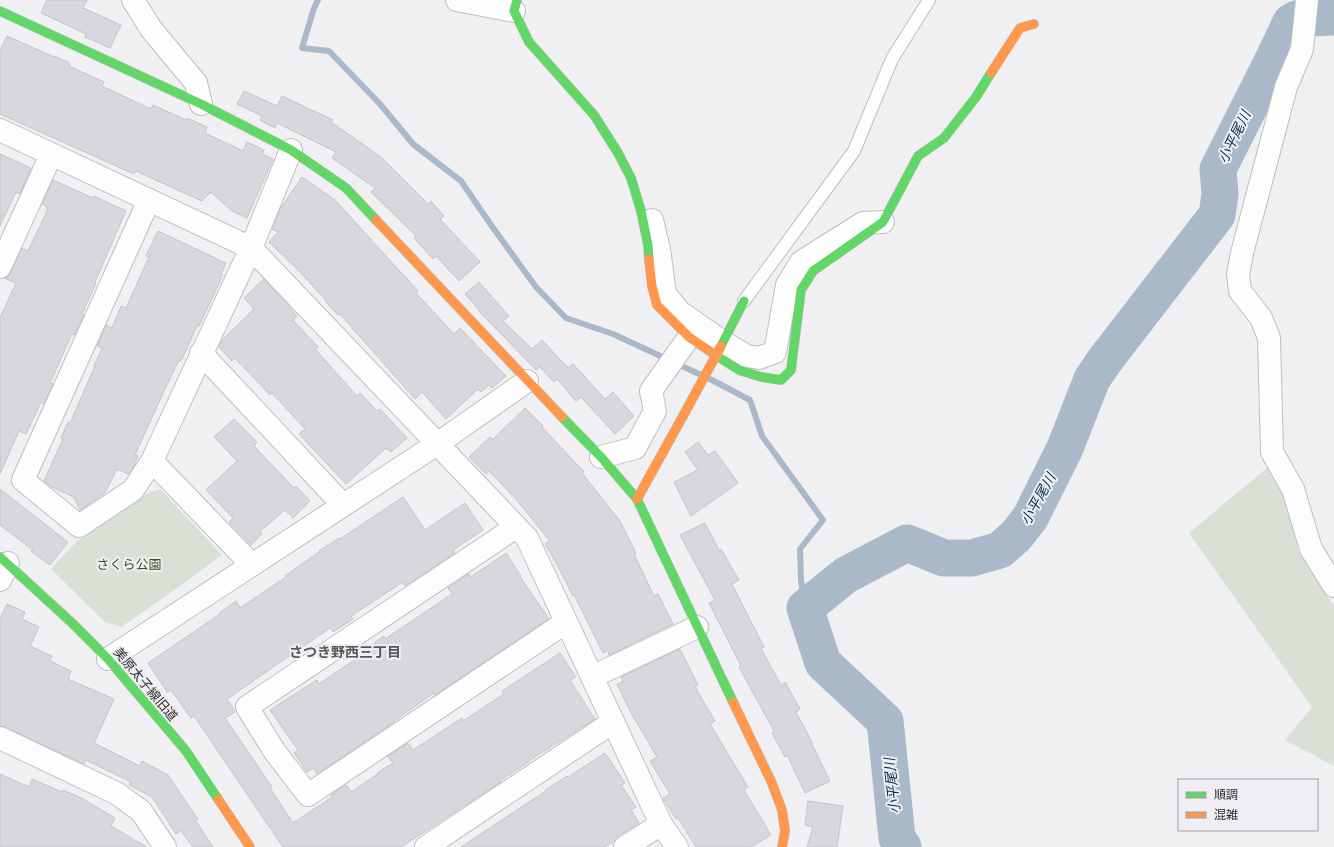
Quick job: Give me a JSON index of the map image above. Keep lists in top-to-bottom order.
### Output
{
  "streets": {
    "street": ["美原太子線旧道"]
  },
  "districts": ["さつき野西三丁目"],
  "water": ["小平尾川"],
  "parks": ["さくら公園"],
  "legend": ["順調", "混雑"]
}
